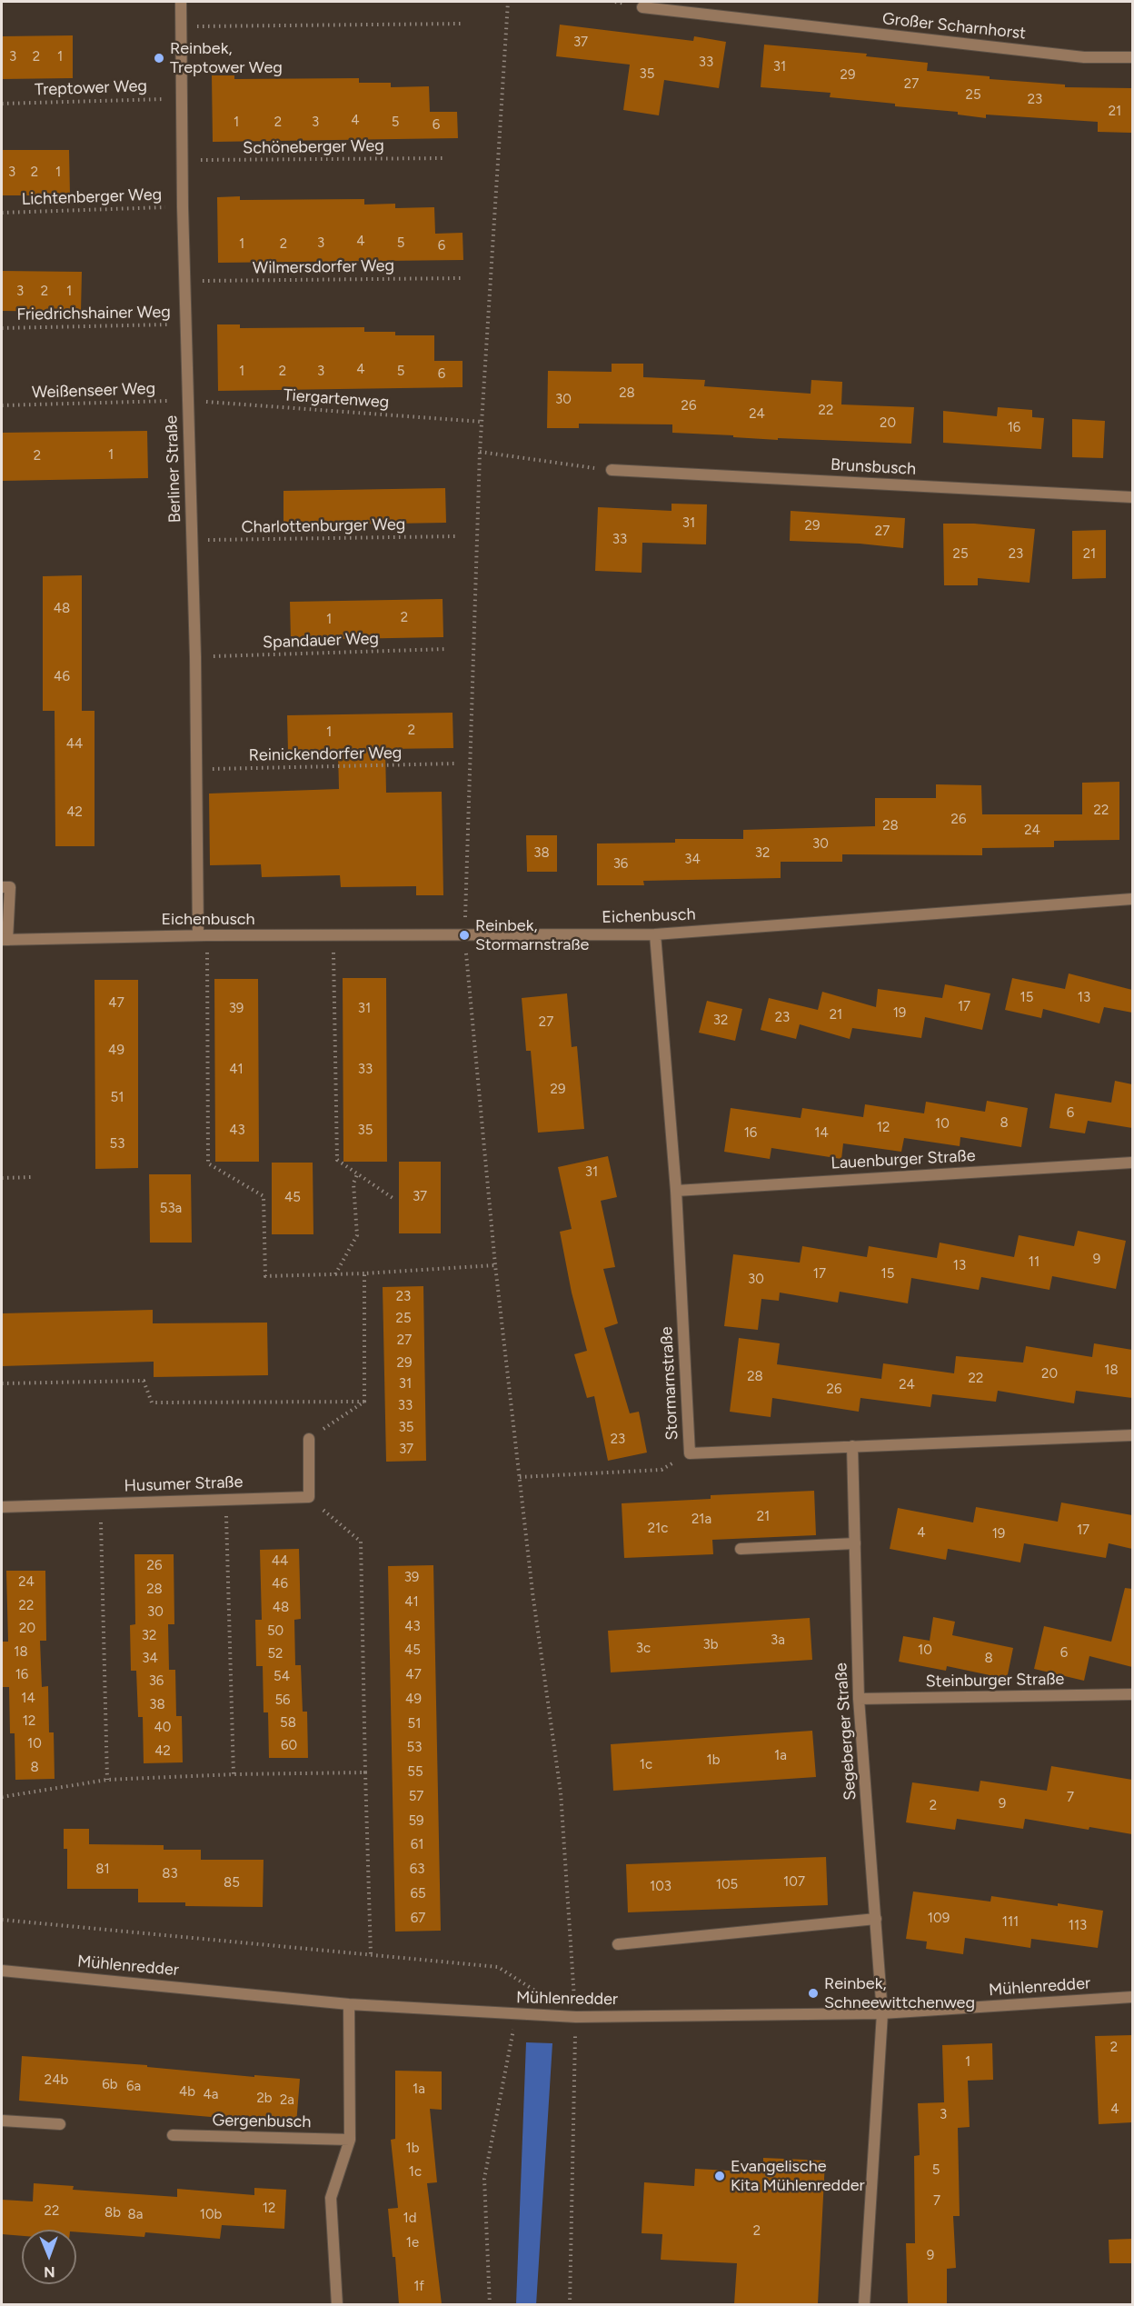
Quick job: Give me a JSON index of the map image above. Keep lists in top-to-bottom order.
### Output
{
  "streets": {
    "street": [
      "Großer Scharnhorst",
      "Brunsbusch",
      "Berliner Straße",
      "Eichenbusch",
      "Lauenburger Straße",
      "Stormarnstraße",
      "Husumer Straße",
      "Steinburger Straße",
      "Segeberger Straße",
      "Mühlenredder",
      "Gergenbusch"
    ],
    "path": [
      "Treptower Weg",
      "Schöneberger Weg",
      "Lichtenberger Weg",
      "Wilmersdorfer Weg",
      "Friedrichshainer Weg",
      "Weißenseer Weg",
      "Tiergartenweg",
      "Charlottenburger Weg",
      "Spandauer Weg",
      "Reinickendorfer Weg"
    ]
  },
  "crossings": [
    ["Treptower Weg", "Berliner Straße"],
    ["Schöneberger Weg", "Berliner Straße"],
    ["Lichtenberger Weg", "Berliner Straße"],
    ["Wilmersdorfer Weg", "Berliner Straße"],
    ["Friedrichshainer Weg", "Berliner Straße"],
    ["Weißenseer Weg", "Tiergartenweg"],
    ["Weißenseer Weg", "Berliner Straße"],
    ["Tiergartenweg", "Berliner Straße"],
    ["Berliner Straße", "Charlottenburger Weg"],
    ["Berliner Straße", "Spandauer Weg"],
    ["Berliner Straße", "Reinickendorfer Weg"],
    ["Berliner Straße", "Eichenbusch"],
    ["Eichenbusch", "Stormarnstraße"],
    ["Lauenburger Straße", "Stormarnstraße"],
    ["Stormarnstraße", "Segeberger Straße"],
    ["Steinburger Straße", "Segeberger Straße"],
    ["Segeberger Straße", "Mühlenredder"]
  ],
  "places": [
    "Reinbek, Treptower Weg",
    "Reinbek, Stormarnstraße",
    "Reinbek, Schneewittchenweg",
    "Evangelische Kita Mühlenredder"
  ],
  "house_numbers": [
    "37",
    "3",
    "2",
    "1",
    "33",
    "31",
    "35",
    "29",
    "27",
    "25",
    "23",
    "21",
    "4",
    "1",
    "2",
    "3",
    "5",
    "6",
    "3",
    "2",
    "1",
    "4",
    "3",
    "5",
    "1",
    "2",
    "6",
    "3",
    "2",
    "1",
    "4",
    "1",
    "2",
    "3",
    "5",
    "6",
    "28",
    "30",
    "26",
    "22",
    "24",
    "20",
    "16",
    "1",
    "2",
    "31",
    "29",
    "27",
    "33",
    "25",
    "23",
    "21",
    "48",
    "2",
    "1",
    "46",
    "2",
    "1",
    "44",
    "22",
    "42",
    "26",
    "28",
    "24",
    "30",
    "38",
    "32",
    "34",
    "36",
    "15",
    "13",
    "47",
    "17",
    "39",
    "31",
    "19",
    "21",
    "23",
    "32",
    "27",
    "49",
    "41",
    "33",
    "29",
    "51",
    "6",
    "8",
    "10",
    "12",
    "43",
    "35",
    "16",
    "14",
    "53",
    "31",
    "37",
    "45",
    "53a",
    "9",
    "11",
    "13",
    "17",
    "15",
    "30",
    "23",
    "25",
    "27",
    "29",
    "18",
    "20",
    "28",
    "22",
    "31",
    "24",
    "26",
    "33",
    "35",
    "23",
    "37",
    "21",
    "21a",
    "21c",
    "17",
    "4",
    "19",
    "44",
    "26",
    "39",
    "24",
    "46",
    "28",
    "41",
    "22",
    "48",
    "30",
    "43",
    "20",
    "50",
    "32",
    "3a",
    "3b",
    "3c",
    "45",
    "10",
    "18",
    "6",
    "52",
    "34",
    "8",
    "16",
    "47",
    "54",
    "36",
    "14",
    "49",
    "56",
    "38",
    "12",
    "58",
    "51",
    "40",
    "10",
    "60",
    "53",
    "42",
    "1a",
    "1b",
    "1c",
    "8",
    "55",
    "57",
    "7",
    "9",
    "2",
    "59",
    "61",
    "81",
    "63",
    "83",
    "107",
    "85",
    "105",
    "103",
    "65",
    "67",
    "109",
    "111",
    "113",
    "2",
    "1",
    "24b",
    "6b",
    "6a",
    "1a",
    "4b",
    "4a",
    "2b",
    "2a",
    "4",
    "3",
    "1b",
    "5",
    "1c",
    "7",
    "12",
    "22",
    "8b",
    "8a",
    "10b",
    "1d",
    "2",
    "1e",
    "9",
    "1f"
  ],
  "north": "bottom"
}
